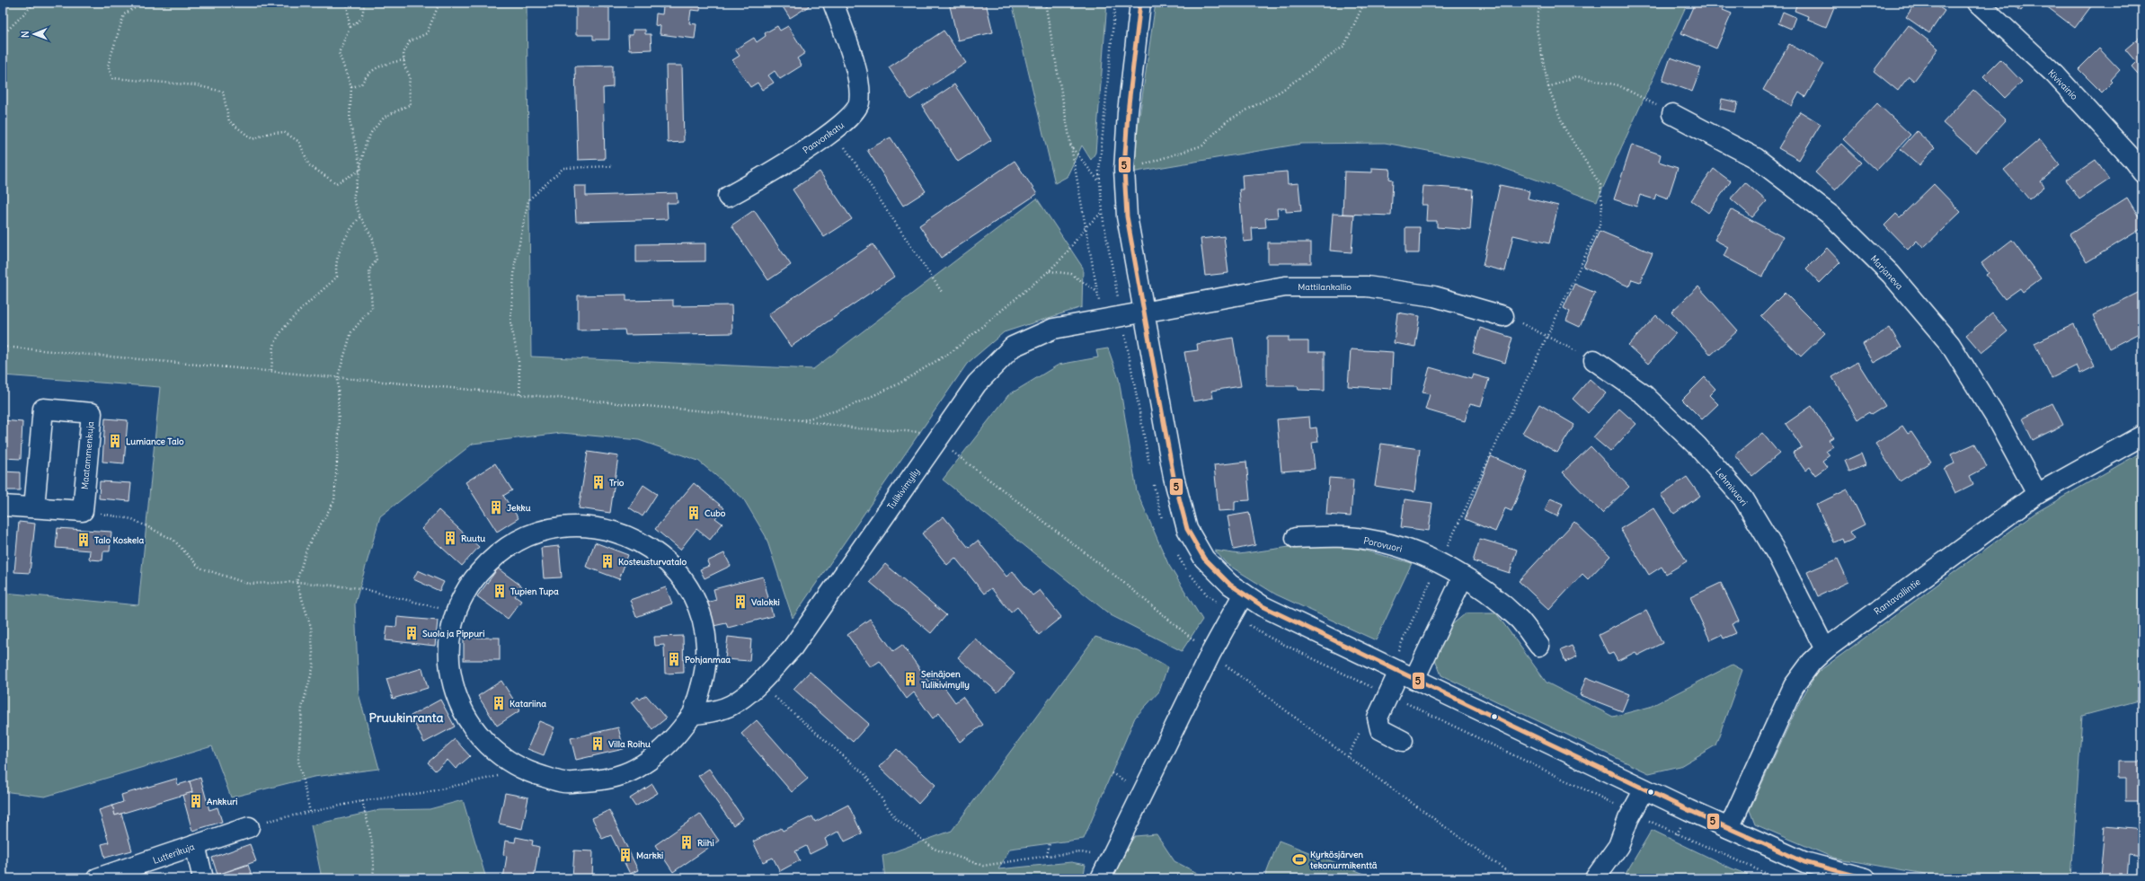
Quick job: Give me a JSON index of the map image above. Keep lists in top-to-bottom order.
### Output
{
  "streets": {
    "street": [
      "Kivivainio",
      "Paavonkatu",
      "Marjaneva",
      "Mattilankallio",
      "Maatammenkuja",
      "Lehmivuori",
      "Tulikivimylly",
      "Porovuori",
      "Rantavallintie",
      "Lutterikuja"
    ]
  },
  "crossings": [
    ["Marjaneva", "Rantavallintie"],
    ["Mattilankallio", "Tulikivimylly"],
    ["Lehmivuori", "Rantavallintie"]
  ],
  "districts": ["Pruukinranta"],
  "places": {
    "building": [
      "Lumiance Talo",
      "Trio",
      "Jekku",
      "Cubo",
      "Ruutu",
      "Talo Koskela",
      "Kosteusturvatalo",
      "Tupien Tupa",
      "Valokki",
      "Suola ja Pippuri",
      "Pohjanmaa",
      "Seinäjoen Tulikivimylly",
      "Katariina",
      "Villa Roihu",
      "Ankkuri",
      "Riihi",
      "Markki"
    ],
    "sports": ["Kyrkösjärven tekonurmikenttä"]
  },
  "lines": ["transit line 5"],
  "north": "left"
}
